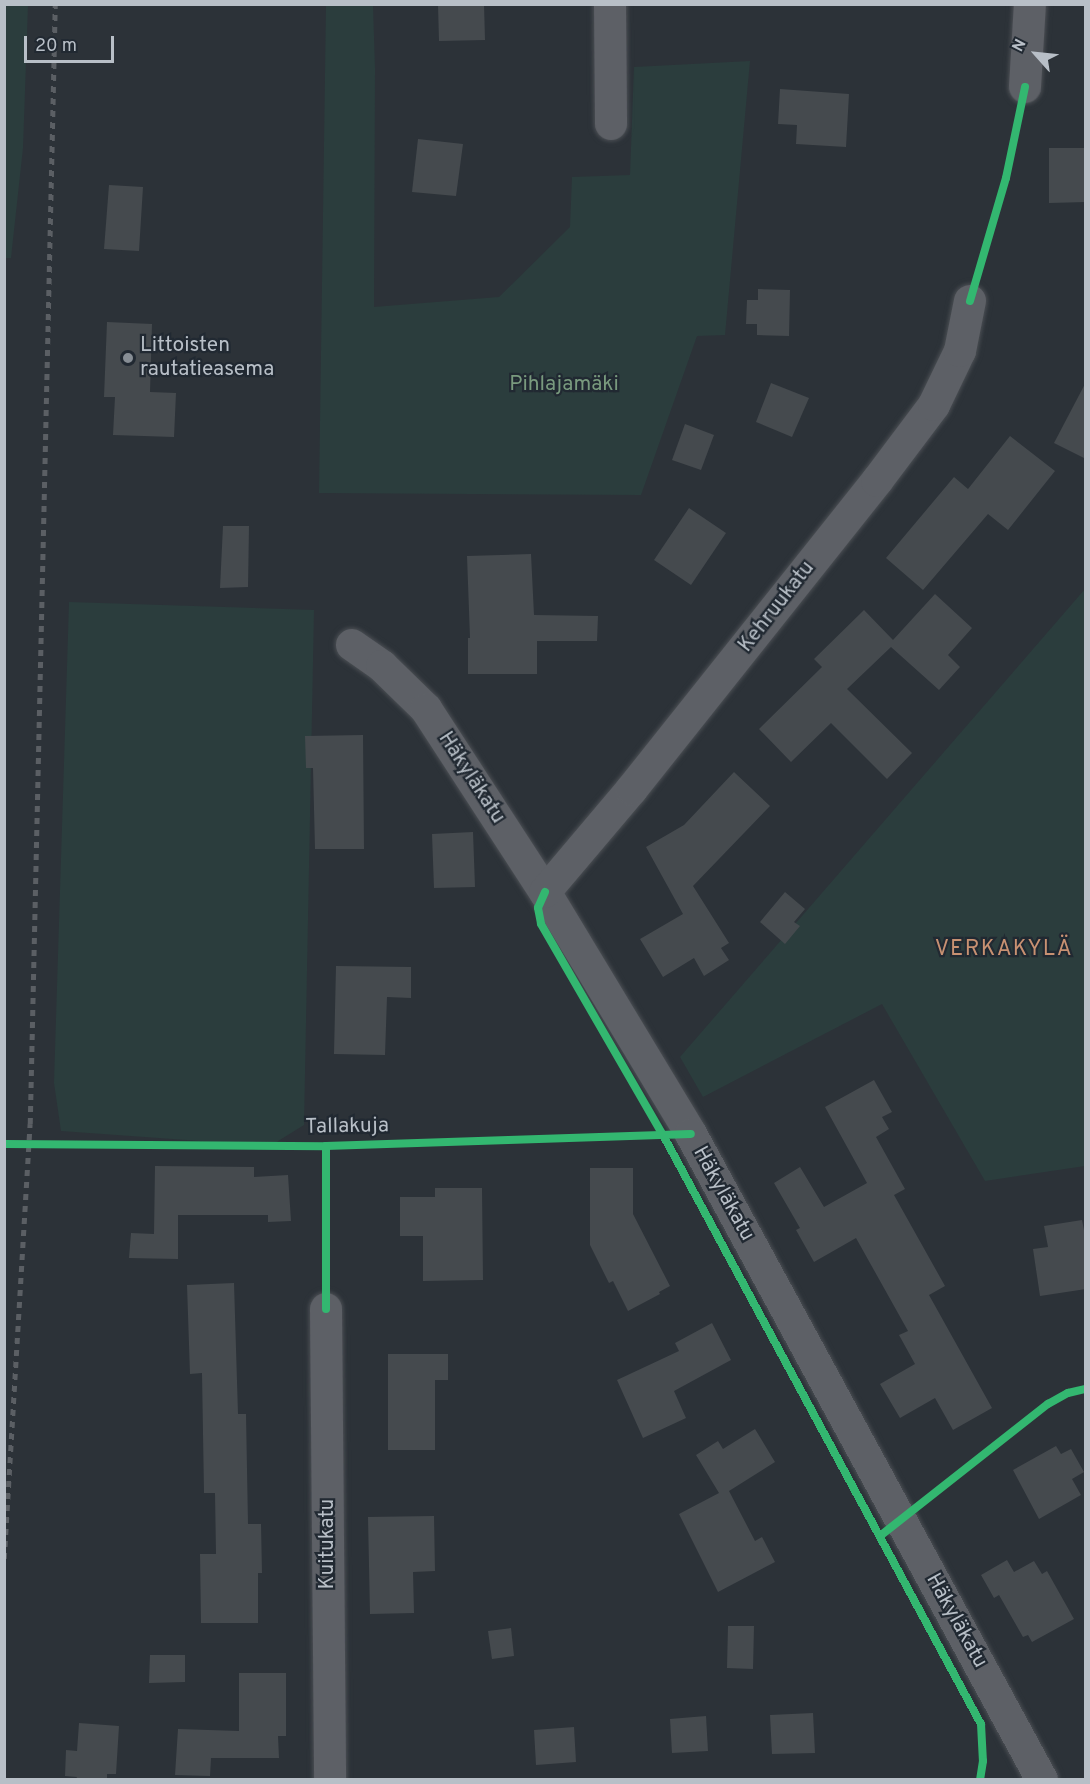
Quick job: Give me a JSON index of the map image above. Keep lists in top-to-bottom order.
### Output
{
  "streets": {
    "street": ["Kehruukatu", "Häkyläkatu", "Kuitukatu"],
    "cycle path": ["Tallakuja"]
  },
  "crossings": [
    ["Kehruukatu", "Häkyläkatu"]
  ],
  "districts": ["VERKAKYLÄ"],
  "parks": ["Pihlajamäki"],
  "places": ["Littoisten rautatieasema"],
  "scale_bar": "20 m",
  "north": "top left"
}
